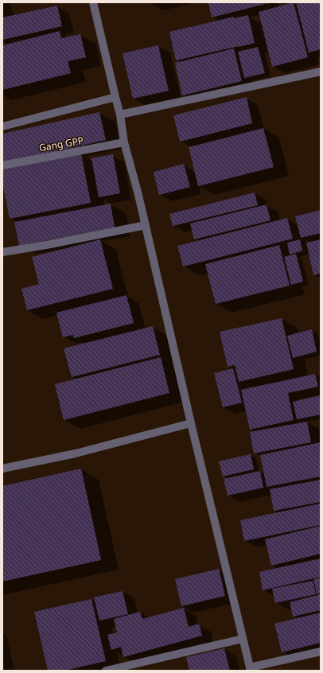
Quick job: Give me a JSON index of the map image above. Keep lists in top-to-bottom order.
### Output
{
  "streets": {
    "street": ["Gang GPP"]
  }
}
